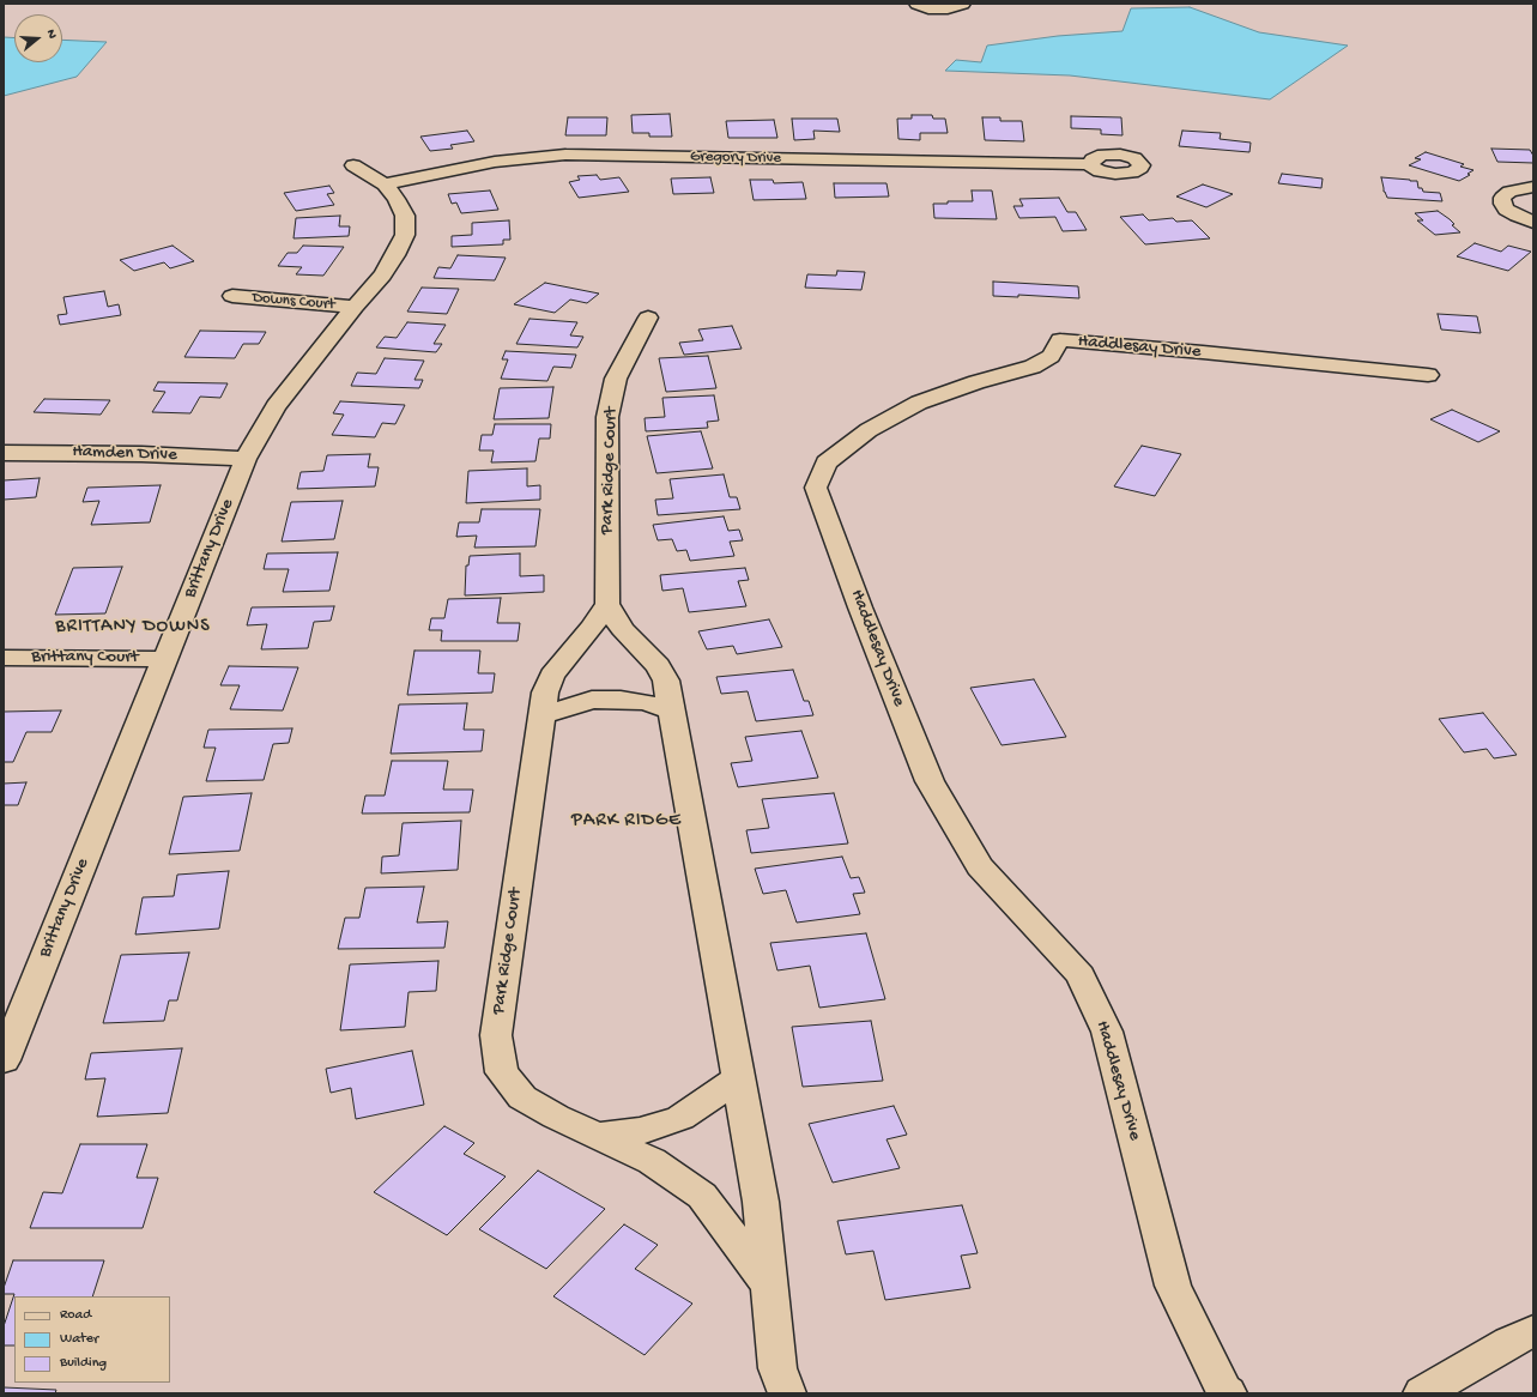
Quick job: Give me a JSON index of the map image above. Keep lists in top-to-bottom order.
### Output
{
  "streets": {
    "street": [
      "Gregory Drive",
      "Downs Court",
      "Haddlesay Drive",
      "Hamden Drive",
      "Park Ridge Court",
      "Brittany Drive",
      "Brittany Court"
    ]
  },
  "crossings": [
    ["Gregory Drive", "Brittany Drive"],
    ["Downs Court", "Brittany Drive"],
    ["Hamden Drive", "Brittany Drive"],
    ["Brittany Drive", "Brittany Court"]
  ],
  "districts": ["BRITTANY DOWNS", "PARK RIDGE"],
  "legend": ["Road", "Water", "Building"],
  "north": "right"
}
